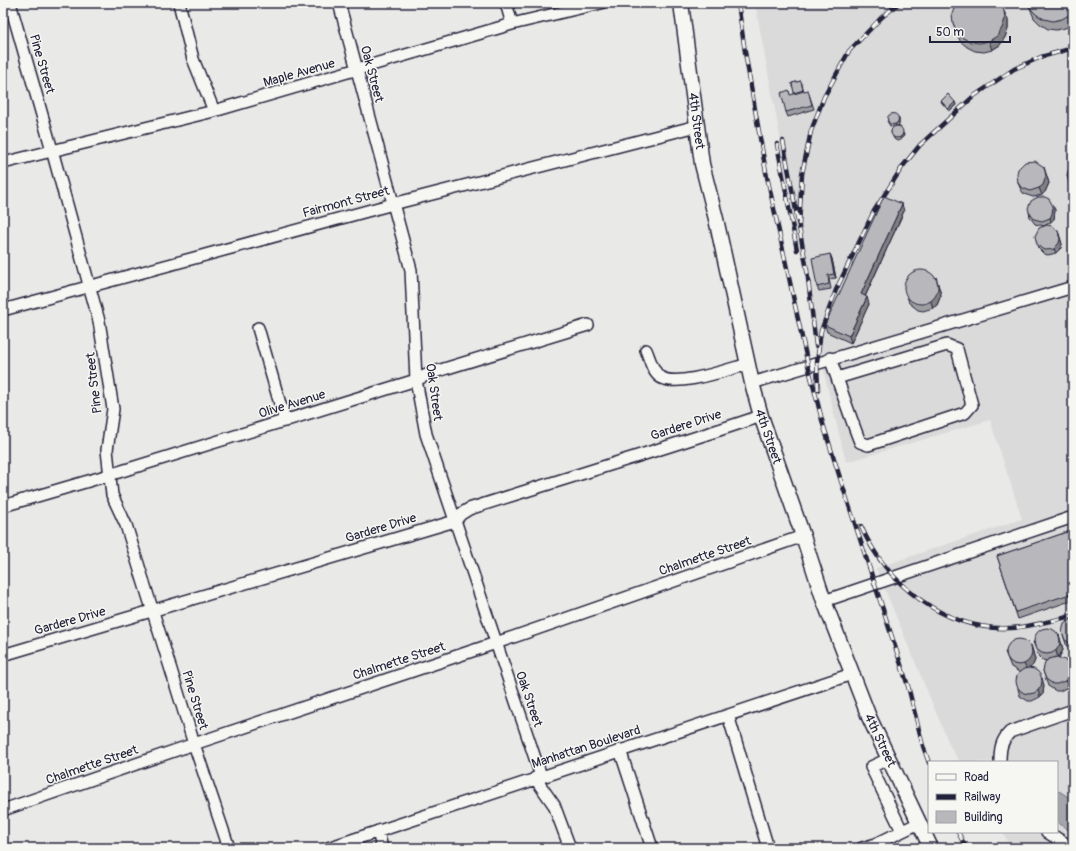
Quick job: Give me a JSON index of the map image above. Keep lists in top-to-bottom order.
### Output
{
  "streets": {
    "main road": ["4th Street"],
    "street": [
      "Pine Street",
      "Maple Avenue",
      "Oak Street",
      "Fairmont Street",
      "Olive Avenue",
      "Gardere Drive",
      "Chalmette Street",
      "Manhattan Boulevard"
    ]
  },
  "crossings": [
    ["Pine Street", "Maple Avenue"],
    ["Pine Street", "Fairmont Street"],
    ["Pine Street", "Olive Avenue"],
    ["Pine Street", "Gardere Drive"],
    ["Pine Street", "Chalmette Street"],
    ["Maple Avenue", "Oak Street"],
    ["Oak Street", "Fairmont Street"],
    ["Oak Street", "Olive Avenue"],
    ["Oak Street", "Gardere Drive"],
    ["Oak Street", "Chalmette Street"],
    ["Oak Street", "Manhattan Boulevard"],
    ["4th Street", "Fairmont Street"],
    ["4th Street", "Gardere Drive"],
    ["4th Street", "Chalmette Street"],
    ["4th Street", "Manhattan Boulevard"]
  ],
  "legend": ["Road", "Railway", "Building"],
  "scale_bar": "50 m"
}
